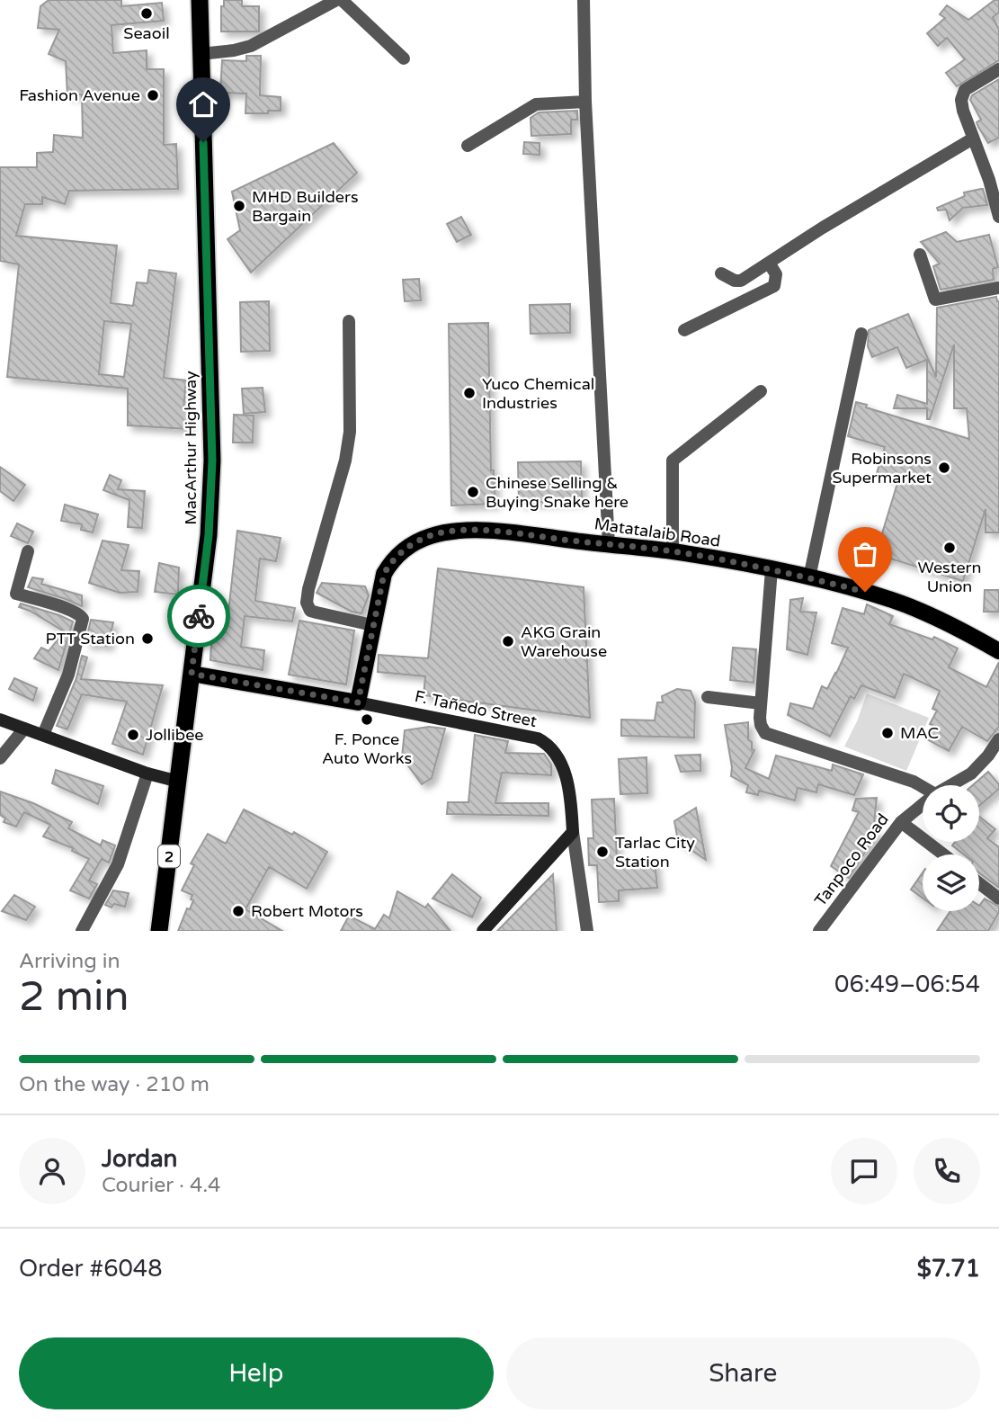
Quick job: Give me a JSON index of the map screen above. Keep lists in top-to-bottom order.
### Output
{
  "streets": {
    "highway": ["MacArthur Highway", "2"],
    "main road": ["Matatalaib Road", "F. Tañedo Street"],
    "street": ["Tanpoco Road"]
  },
  "crossings": [
    ["Matatalaib Road", "F. Tañedo Street"]
  ],
  "places": [
    "Seaoil",
    "Fashion Avenue",
    "MHD Builders Bargain",
    "Yuco Chemical Industries",
    "Robinsons Supermarket",
    "Chinese Selling & Buying Snake here",
    "Western Union",
    "PTT Station",
    "AKG Grain Warehouse",
    "F. Ponce Auto Works",
    "MAC",
    "Jollibee",
    "Tarlac City Station",
    "Robert Motors"
  ],
  "page": {
    "heading": ["2 min", "Arriving in", "06:49–06:54"],
    "panel": [
      "Jordan",
      "Courier · 4.4",
      "Order #6048",
      "$7.71"
    ],
    "bar": "On the way · 210 m",
    "buttons": ["Help", "Share"]
  }
}
